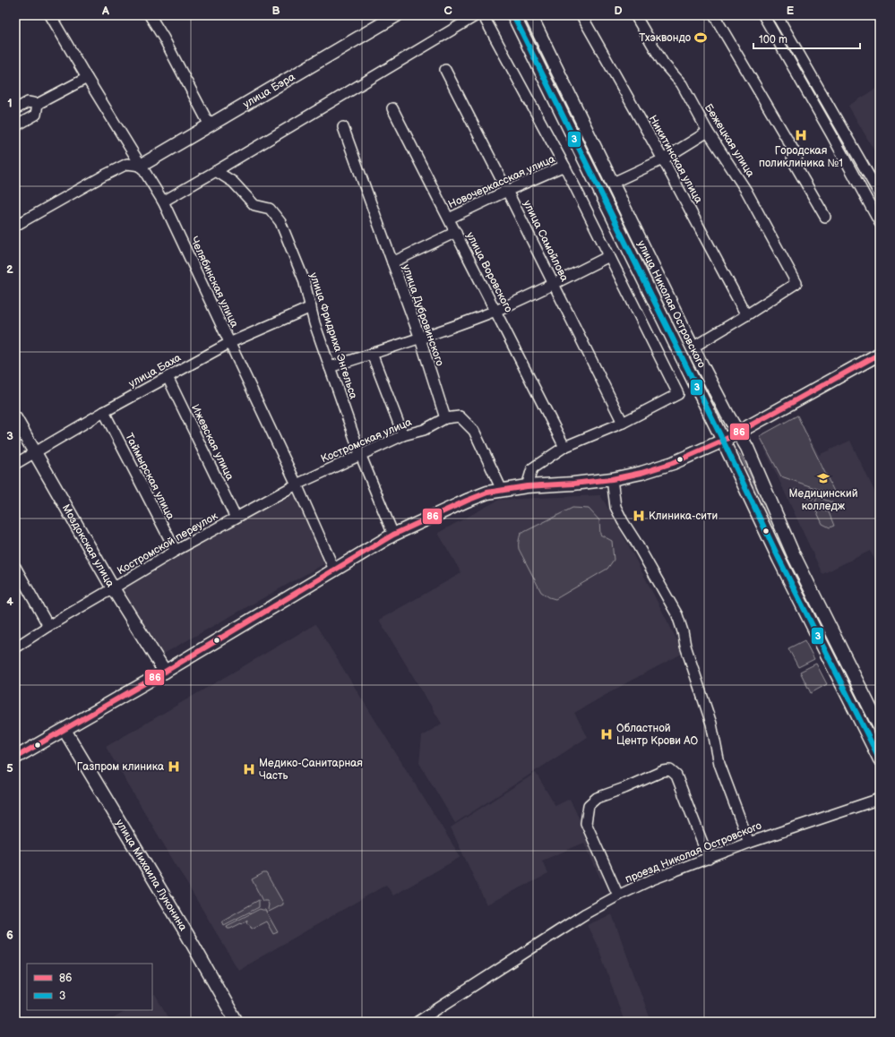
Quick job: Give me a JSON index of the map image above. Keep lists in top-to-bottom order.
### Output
{
  "streets": {
    "main road": [
      "улица Бэра",
      "улица Николая Островского",
      "Моздокская улица",
      "улица Михаила Луконина"
    ],
    "street": [
      "Бежецкая улица",
      "Никитинская улица",
      "Новочеркасская улица",
      "улица Самойлова",
      "улица Воровского",
      "Челябинская улица",
      "улица Дубровинского",
      "улица Фридриха Энгельса",
      "улица Баха",
      "Костромская улица",
      "Ижевская улица",
      "Таймырская улица",
      "Костромской переулок",
      "проезд Николая Островского"
    ]
  },
  "crossings": [
    ["улица Бэра", "Челябинская улица"],
    ["Бежецкая улица", "Никитинская улица"],
    ["Новочеркасская улица", "улица Самойлова"],
    ["Новочеркасская улица", "улица Воровского"],
    ["Челябинская улица", "улица Баха"],
    ["Челябинская улица", "Костромская улица"],
    ["Челябинская улица", "Костромской переулок"],
    ["улица Дубровинского", "Костромская улица"],
    ["улица Фридриха Энгельса", "улица Баха"],
    ["улица Фридриха Энгельса", "Костромская улица"],
    ["улица Баха", "Ижевская улица"],
    ["улица Баха", "Таймырская улица"],
    ["улица Баха", "Моздокская улица"],
    ["Костромская улица", "Костромской переулок"],
    ["Ижевская улица", "Костромской переулок"],
    ["Таймырская улица", "Костромской переулок"],
    ["Костромской переулок", "Моздокская улица"]
  ],
  "places": {
    "sports": ["Тхэквондо"],
    "hospital": [
      "Городская поликлиника №1",
      "Клиника-сити",
      "Областной Центр Крови АО",
      "Газпром клиника",
      "Медико-Санитарная Часть"
    ],
    "school or university": ["Медицинский колледж"]
  },
  "lines": ["transit line 3", "transit line 86"],
  "legend": ["86", "3"],
  "scale_bar": "100 m",
  "grid": {
    "columns": [
      "A",
      "B",
      "C",
      "D",
      "E"
    ],
    "rows": [
      "1",
      "2",
      "3",
      "4",
      "5",
      "6"
    ]
  }
}
